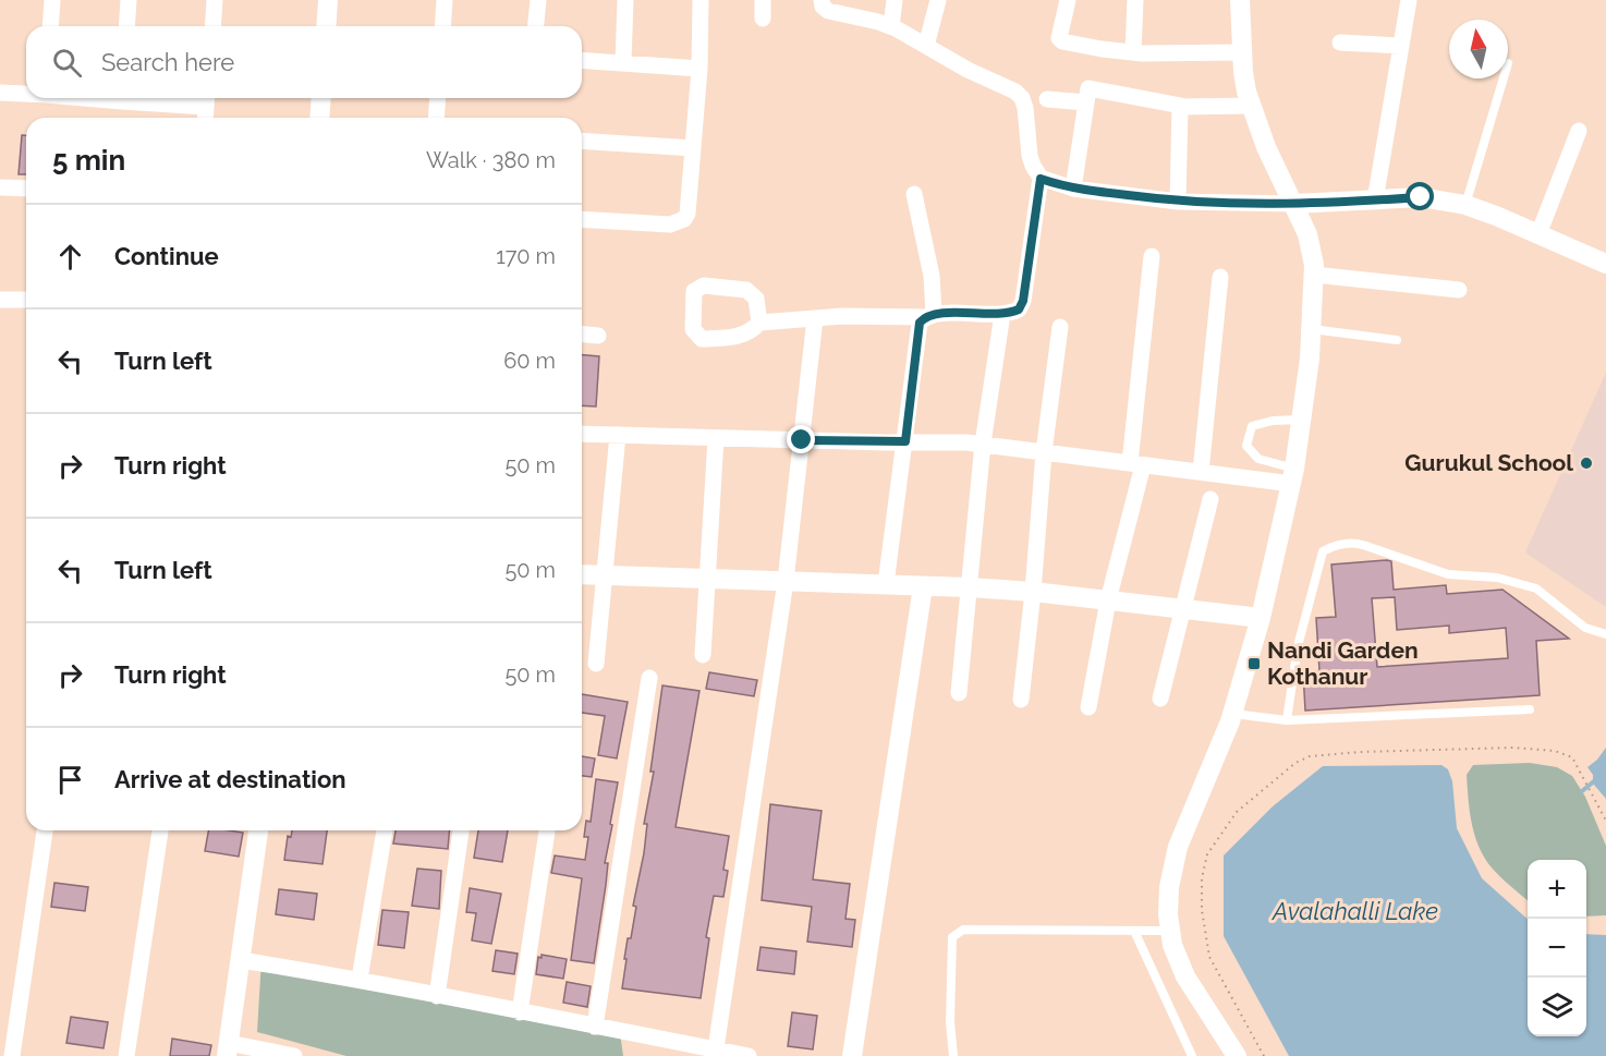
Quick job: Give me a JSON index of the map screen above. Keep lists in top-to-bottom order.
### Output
{
  "water": ["Avalahalli Lake"],
  "places": {
    "other": ["Gurukul School"],
    "transit": ["Nandi Garden Kothanur"]
  },
  "north": "top",
  "page": {
    "search": "Search here",
    "heading": ["5 min", "Walk · 380 m"],
    "list": [
      ["Continue", "170 m"],
      ["Turn left", "60 m"],
      ["Turn right", "50 m"],
      ["Turn left", "50 m"],
      ["Turn right", "50 m"],
      "Arrive at destination"
    ],
    "map_buttons": ["+", "−"]
  }
}
